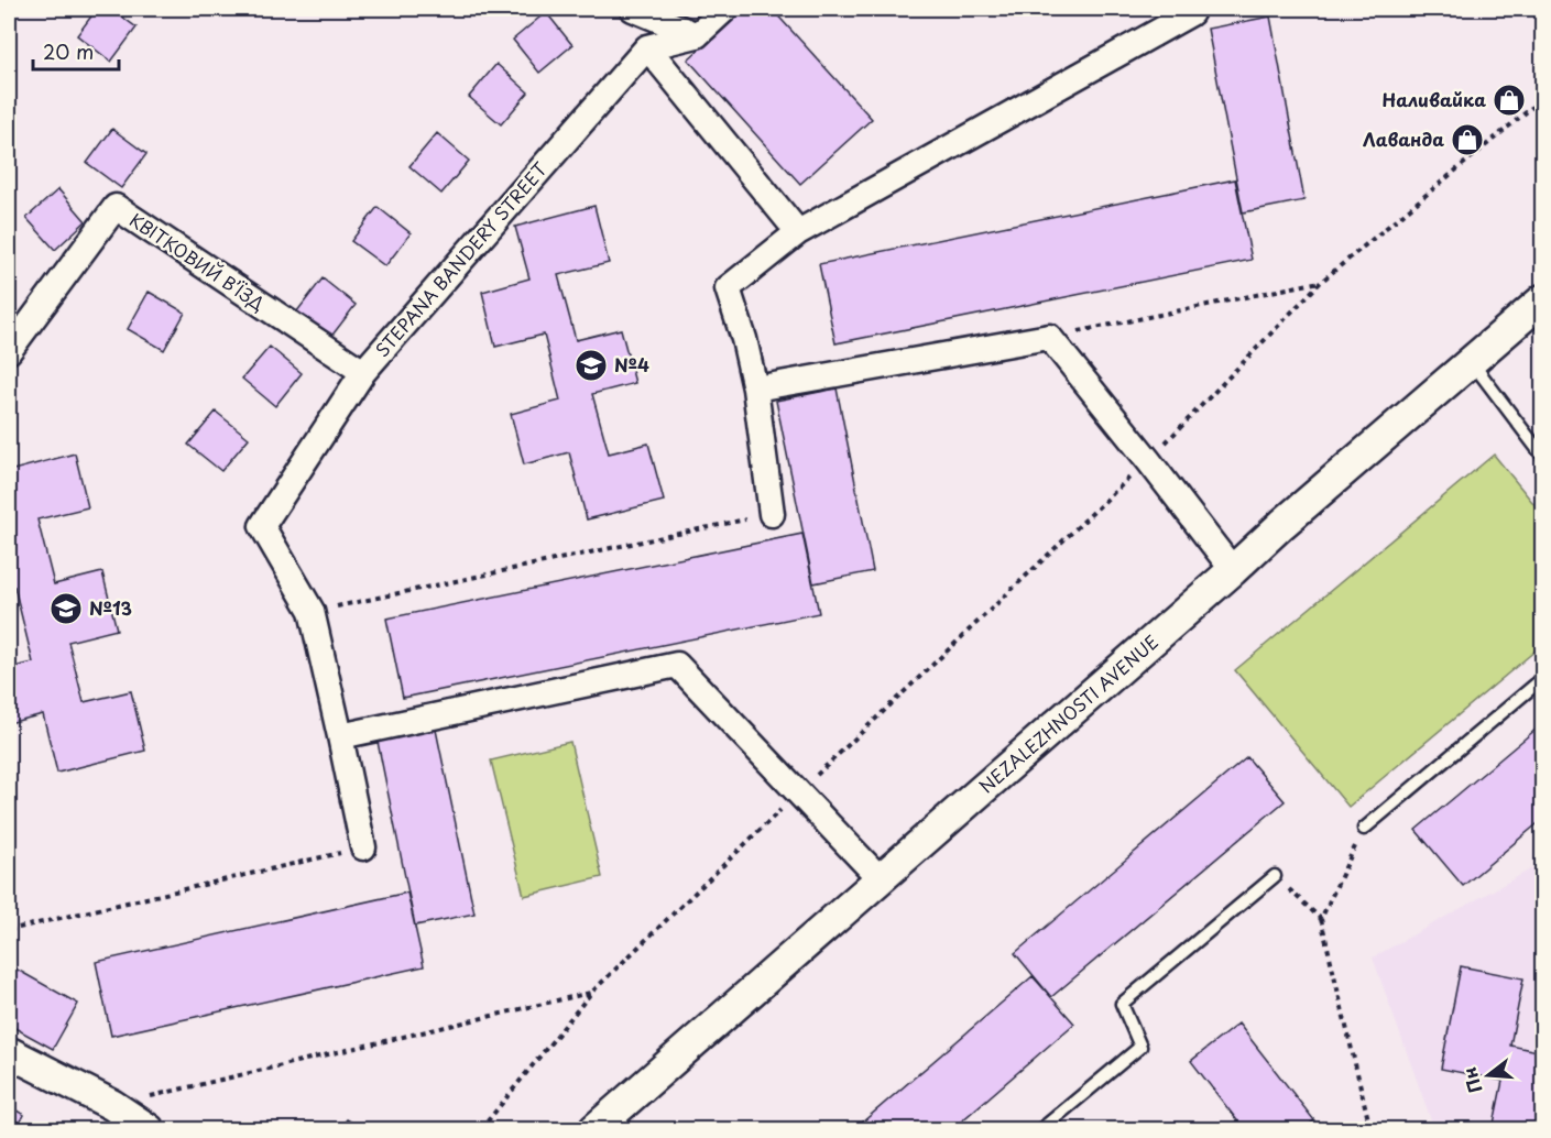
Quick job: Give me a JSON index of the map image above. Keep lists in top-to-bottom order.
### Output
{
  "streets": {
    "street": ["STEPANA BANDERY STREET", "КВІТКОВИЙ В’ЇЗД", "NEZALEZHNOSTI AVENUE"]
  },
  "crossings": [
    ["STEPANA BANDERY STREET", "КВІТКОВИЙ В’ЇЗД"]
  ],
  "places": {
    "shop": ["Наливайка", "Лаванда"],
    "school or university": ["№4", "№13"]
  },
  "scale_bar": "20 m",
  "north": "left"
}
